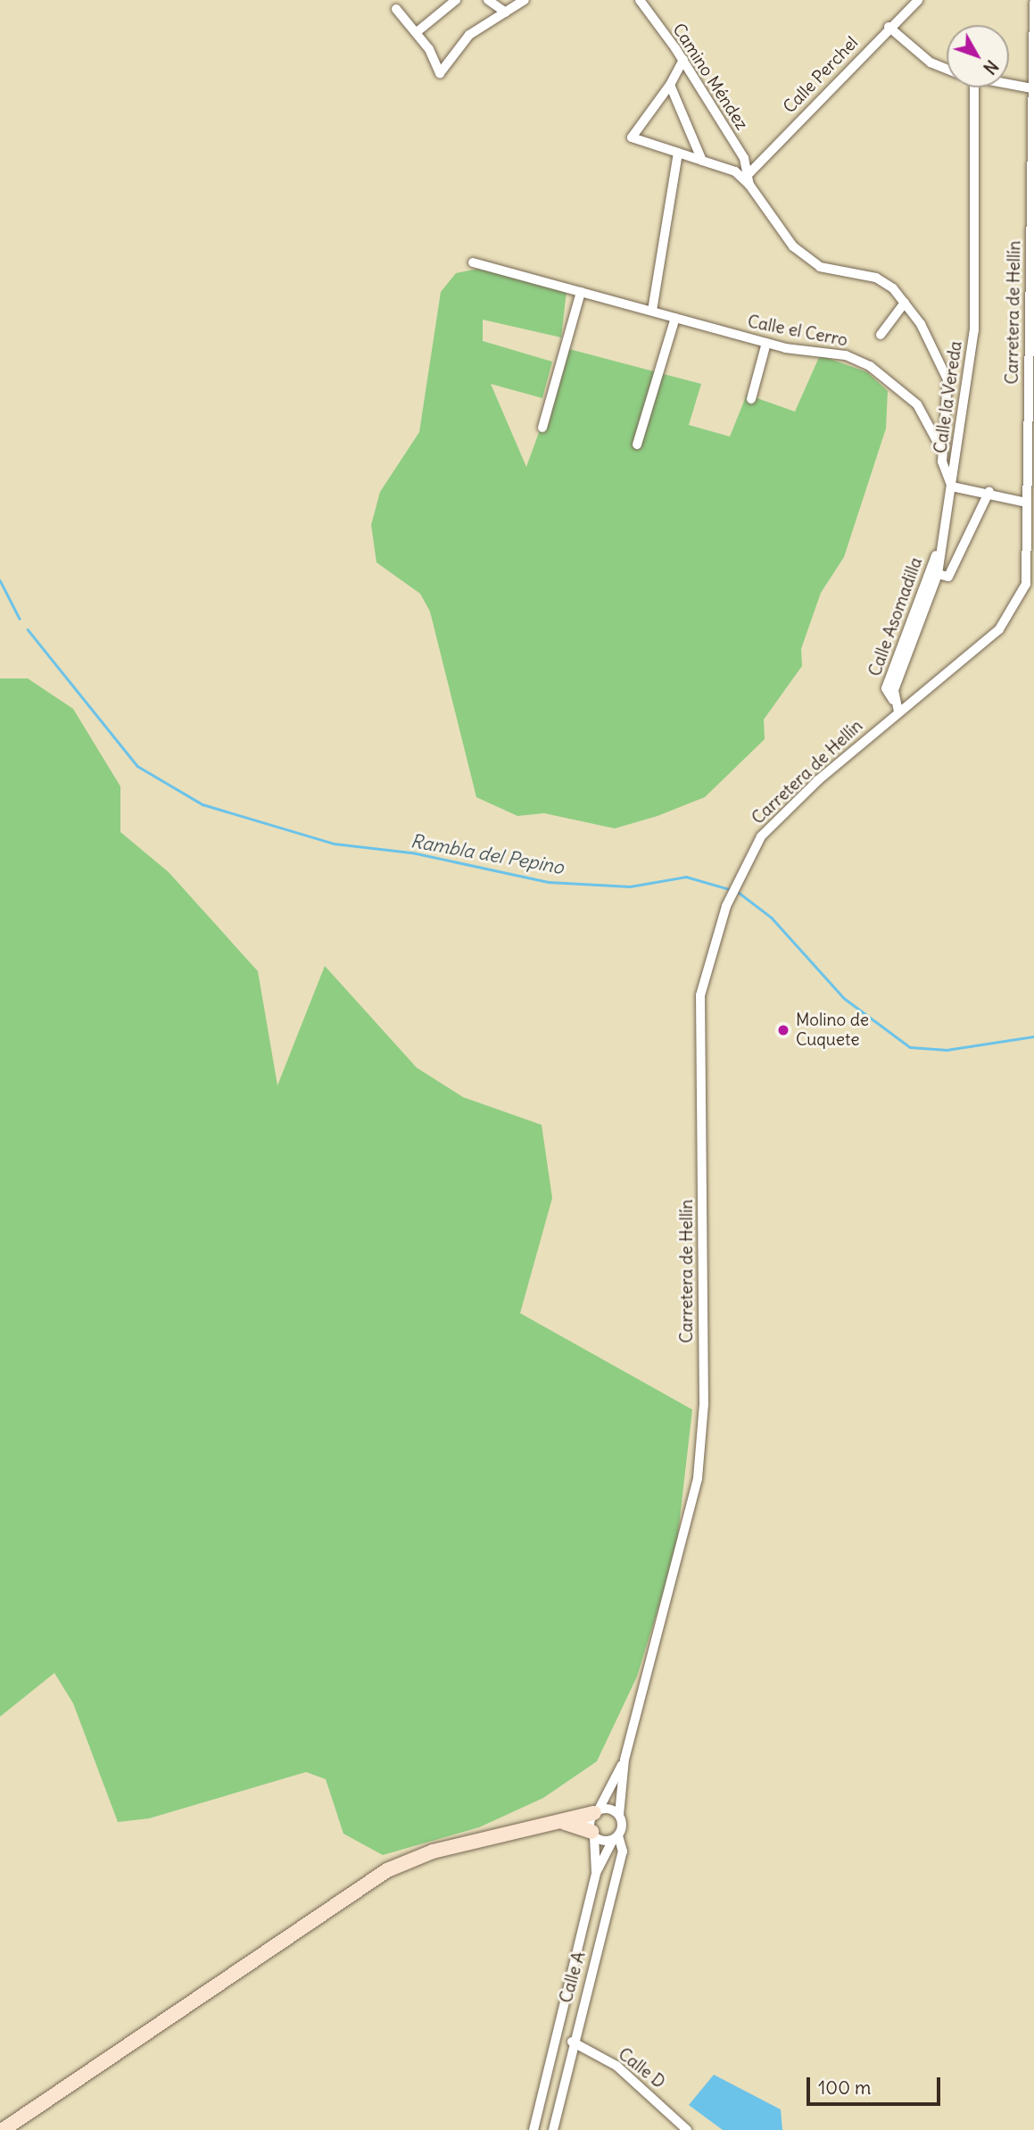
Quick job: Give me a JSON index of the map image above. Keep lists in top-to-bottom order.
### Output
{
  "streets": {
    "street": [
      "Calle Perchel",
      "Camino Méndez",
      "Carretera de Hellín",
      "Calle el Cerro",
      "Calle la Vereda",
      "Calle Asomadilla",
      "Calle A",
      "Calle D"
    ]
  },
  "crossings": [
    ["Calle Perchel", "Camino Méndez"],
    ["Carretera de Hellín", "Calle A"],
    ["Calle la Vereda", "Calle Asomadilla"],
    ["Calle A", "Calle D"]
  ],
  "water": ["Rambla del Pepino"],
  "places": ["Molino de Cuquete"],
  "scale_bar": "100 m",
  "north": "bottom right"
}
